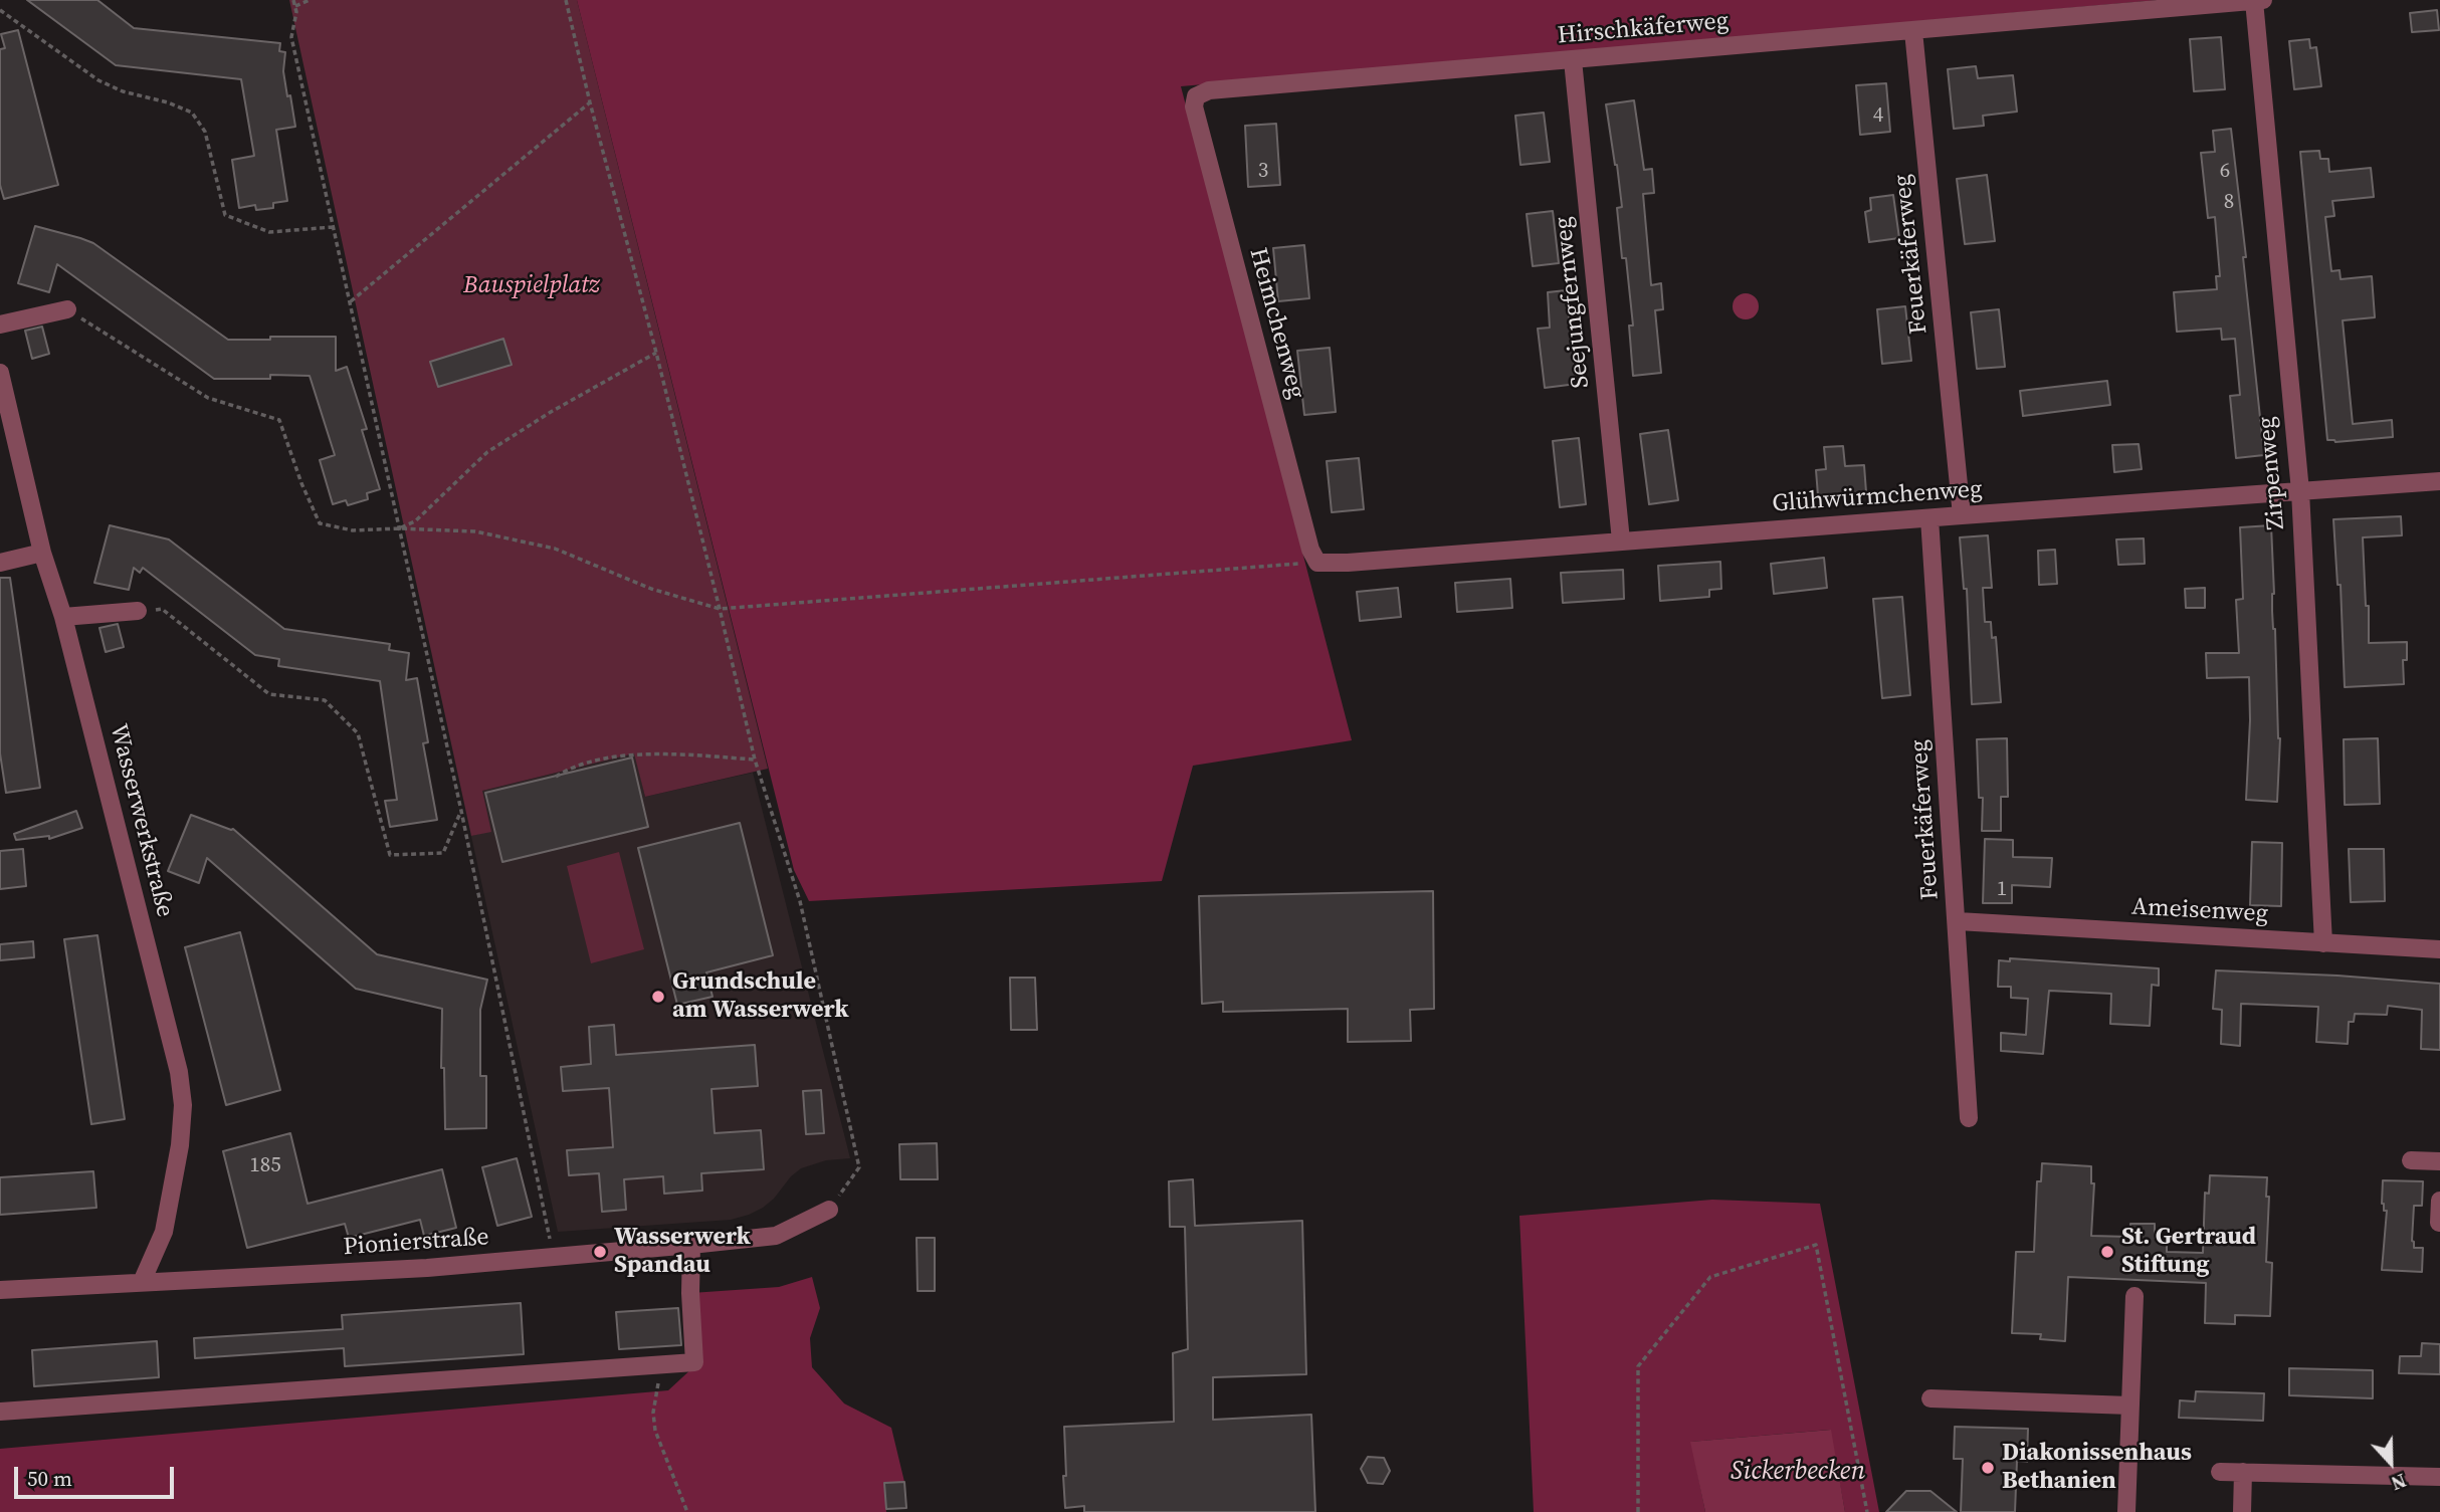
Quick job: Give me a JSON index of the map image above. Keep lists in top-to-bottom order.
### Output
{
  "streets": {
    "street": [
      "Hirschkäferweg",
      "Feuerkäferweg",
      "Seejungfernweg",
      "Heimchenweg",
      "Zirpenweg",
      "Glühwürmchenweg",
      "Wasserwerkstraße",
      "Ameisenweg",
      "Pionierstraße"
    ]
  },
  "crossings": [
    ["Hirschkäferweg", "Feuerkäferweg"],
    ["Hirschkäferweg", "Seejungfernweg"],
    ["Hirschkäferweg", "Heimchenweg"],
    ["Hirschkäferweg", "Zirpenweg"],
    ["Feuerkäferweg", "Glühwürmchenweg"],
    ["Feuerkäferweg", "Ameisenweg"],
    ["Seejungfernweg", "Glühwürmchenweg"],
    ["Heimchenweg", "Glühwürmchenweg"],
    ["Zirpenweg", "Glühwürmchenweg"],
    ["Zirpenweg", "Ameisenweg"],
    ["Wasserwerkstraße", "Pionierstraße"]
  ],
  "water": ["Sickerbecken"],
  "parks": ["Bauspielplatz"],
  "places": [
    "Grundschule am Wasserwerk",
    "Wasserwerk Spandau",
    "St. Gertraud Stiftung",
    "Diakonissenhaus Bethanien"
  ],
  "house_numbers": [
    "4",
    "3",
    "6",
    "8",
    "1",
    "185"
  ],
  "scale_bar": "50 m",
  "north": "bottom"
}
